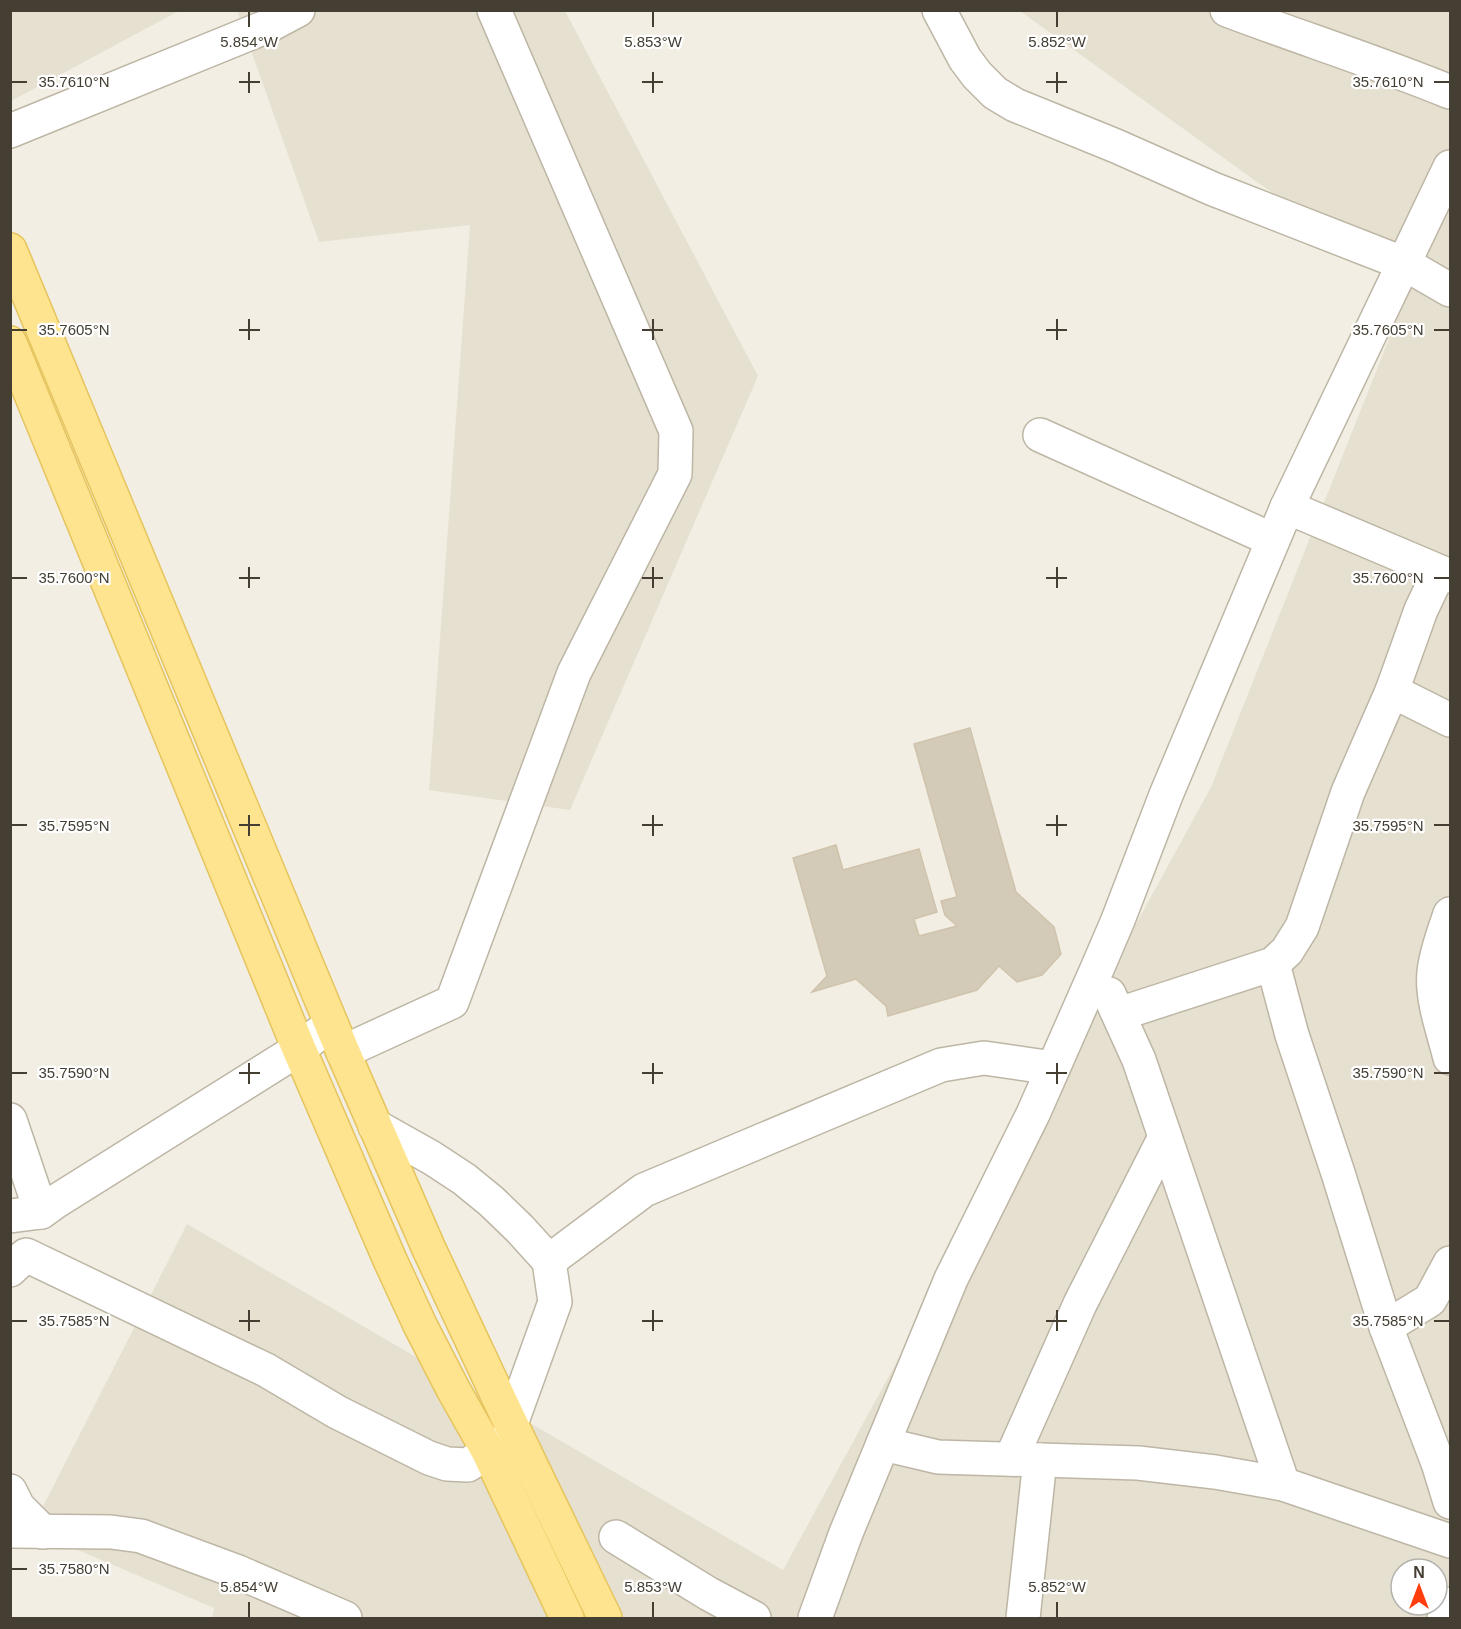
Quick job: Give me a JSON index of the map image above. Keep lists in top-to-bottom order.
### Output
{
  "north": "top",
  "coordinates": [
    "5.854°W",
    "5.853°W",
    "5.852°W",
    "35.7610°N",
    "35.7605°N",
    "35.7600°N",
    "35.7595°N",
    "35.7590°N",
    "35.7585°N",
    "35.7580°N"
  ]
}
